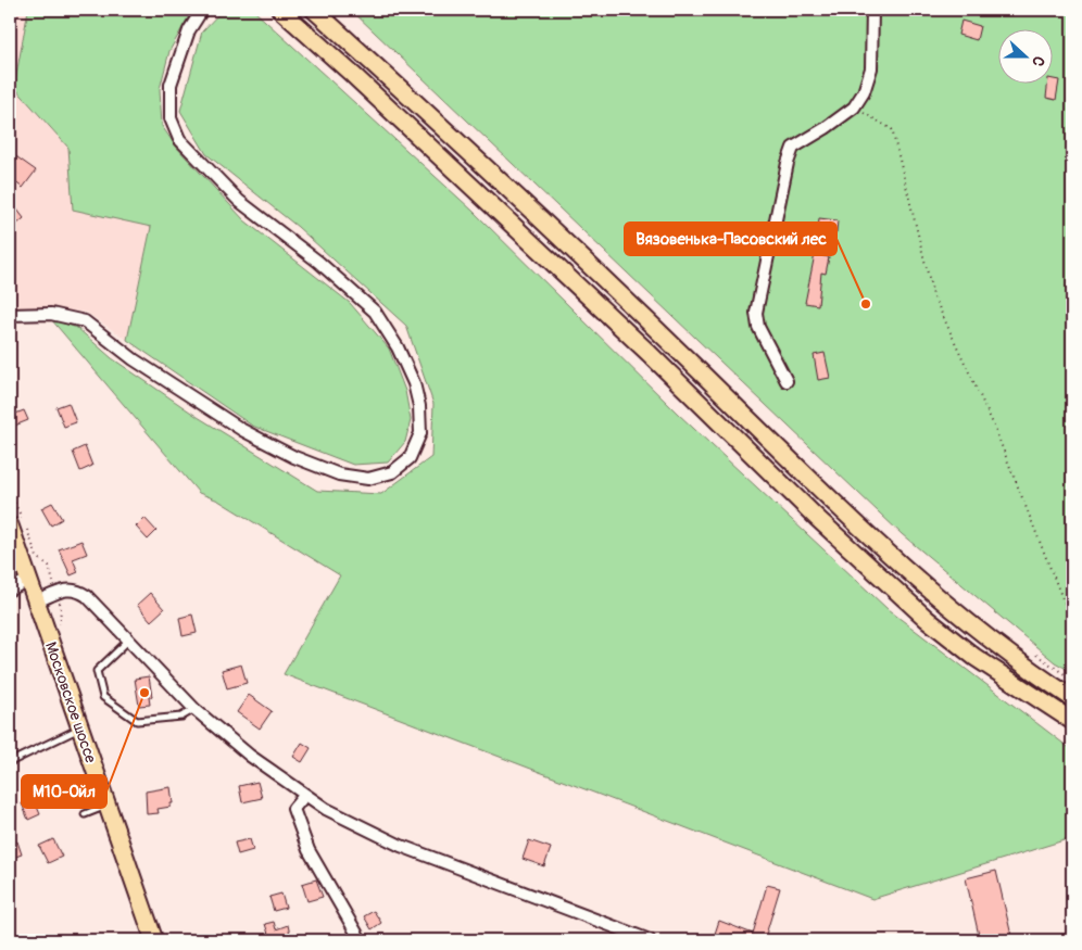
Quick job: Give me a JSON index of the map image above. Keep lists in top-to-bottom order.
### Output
{
  "streets": {
    "main road": ["Московское шоссе"]
  },
  "places": ["Вязовенька-Пасовский лес", "М10-Ойл"],
  "north": "right"
}
